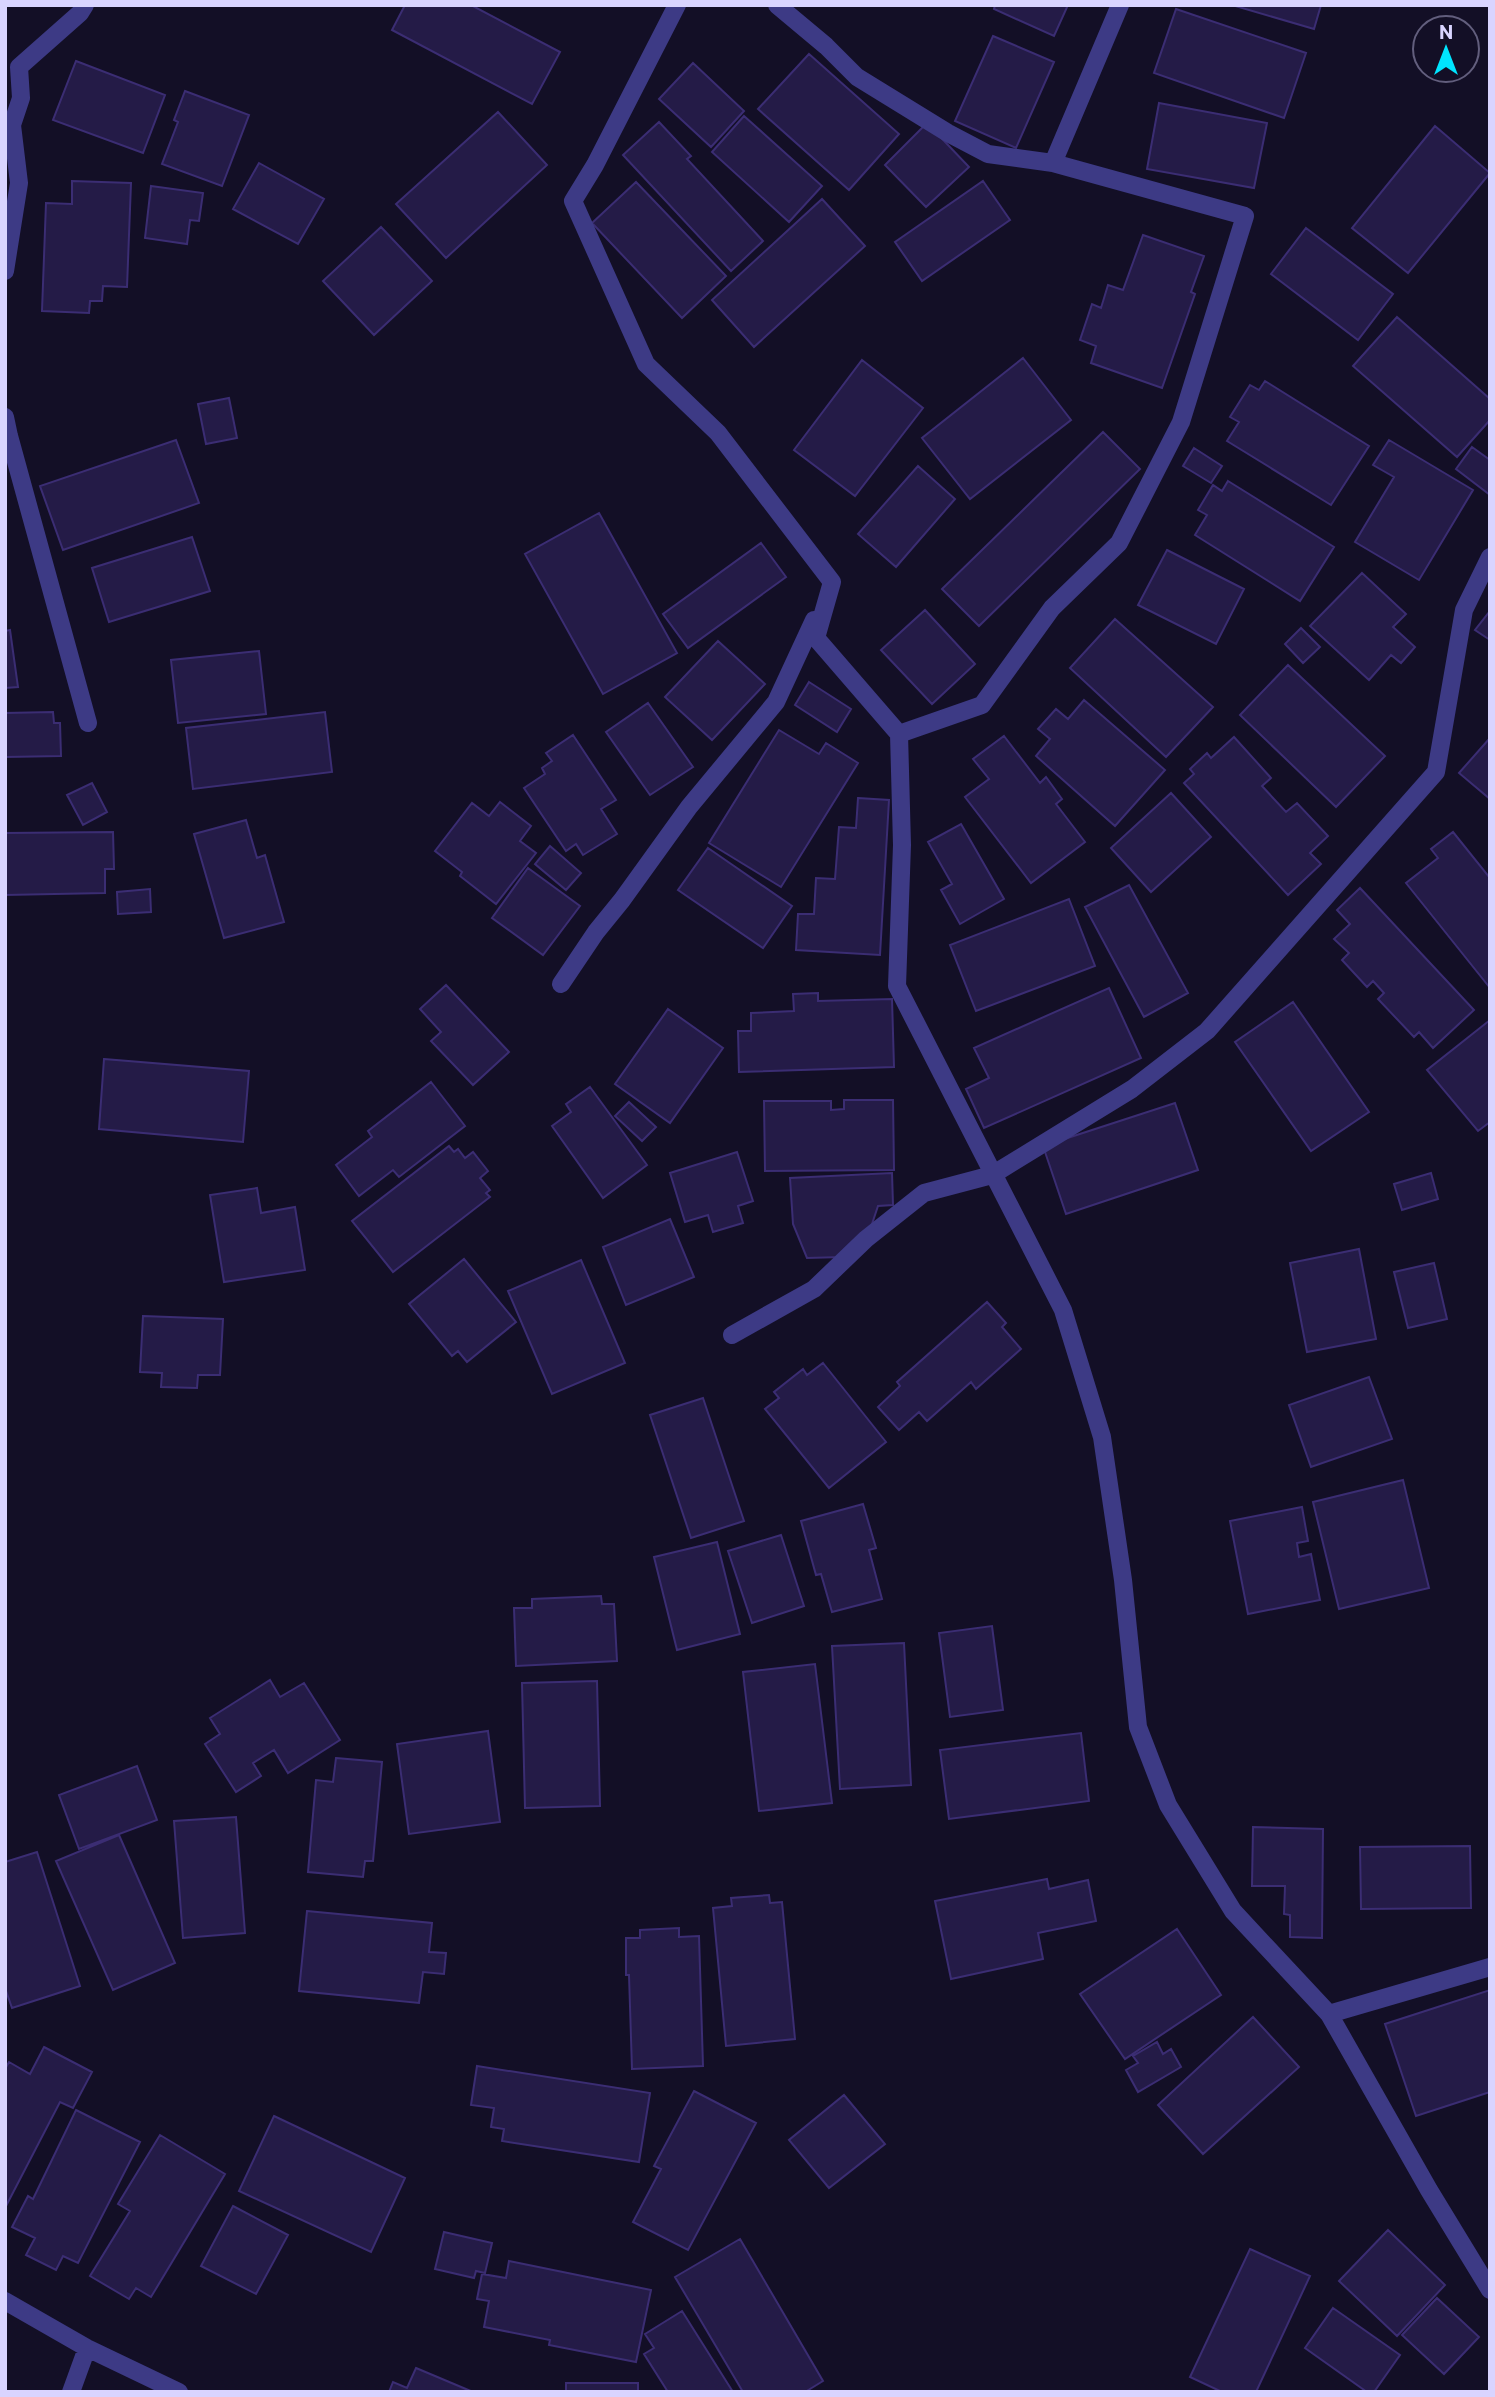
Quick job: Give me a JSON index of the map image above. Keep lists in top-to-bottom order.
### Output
{
  "north": "top"
}
